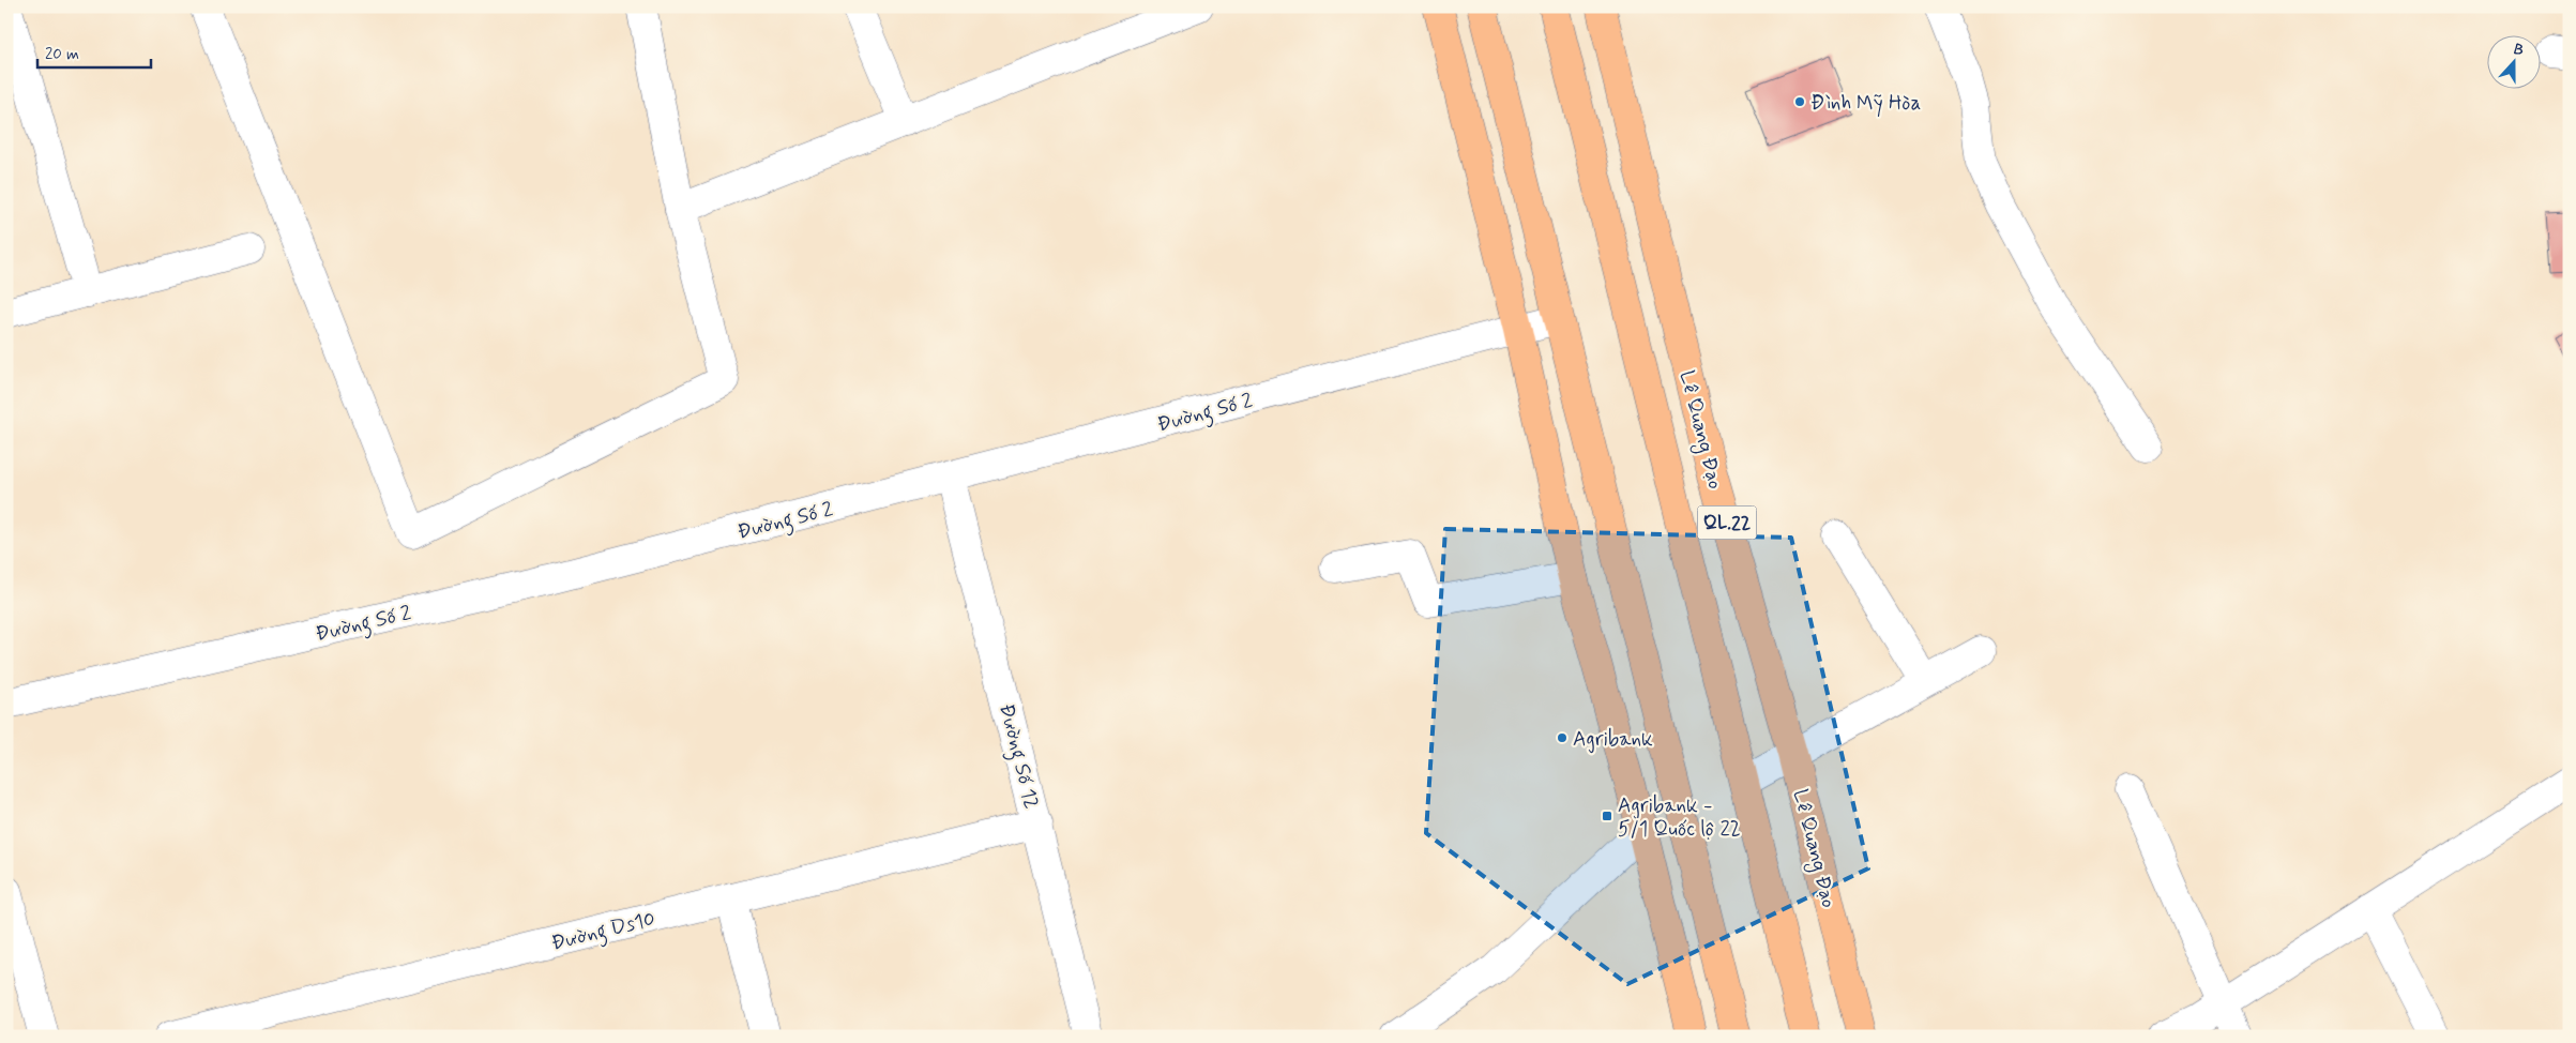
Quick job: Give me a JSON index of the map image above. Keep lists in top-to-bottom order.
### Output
{
  "streets": {
    "highway": ["Lê Quang Đạo", "QL.22"],
    "street": ["Đường Số 2", "Đường Số 12", "Đường Ds10"]
  },
  "crossings": [
    ["Đường Số 2", "Đường Số 12"],
    ["Đường Số 12", "Đường Ds10"]
  ],
  "places": {
    "other": ["Đình Mỹ Hòa", "Agribank"],
    "transit": ["Agribank - 5/1 Quốc lộ 22"]
  },
  "scale_bar": "20 m",
  "north": "top"
}
